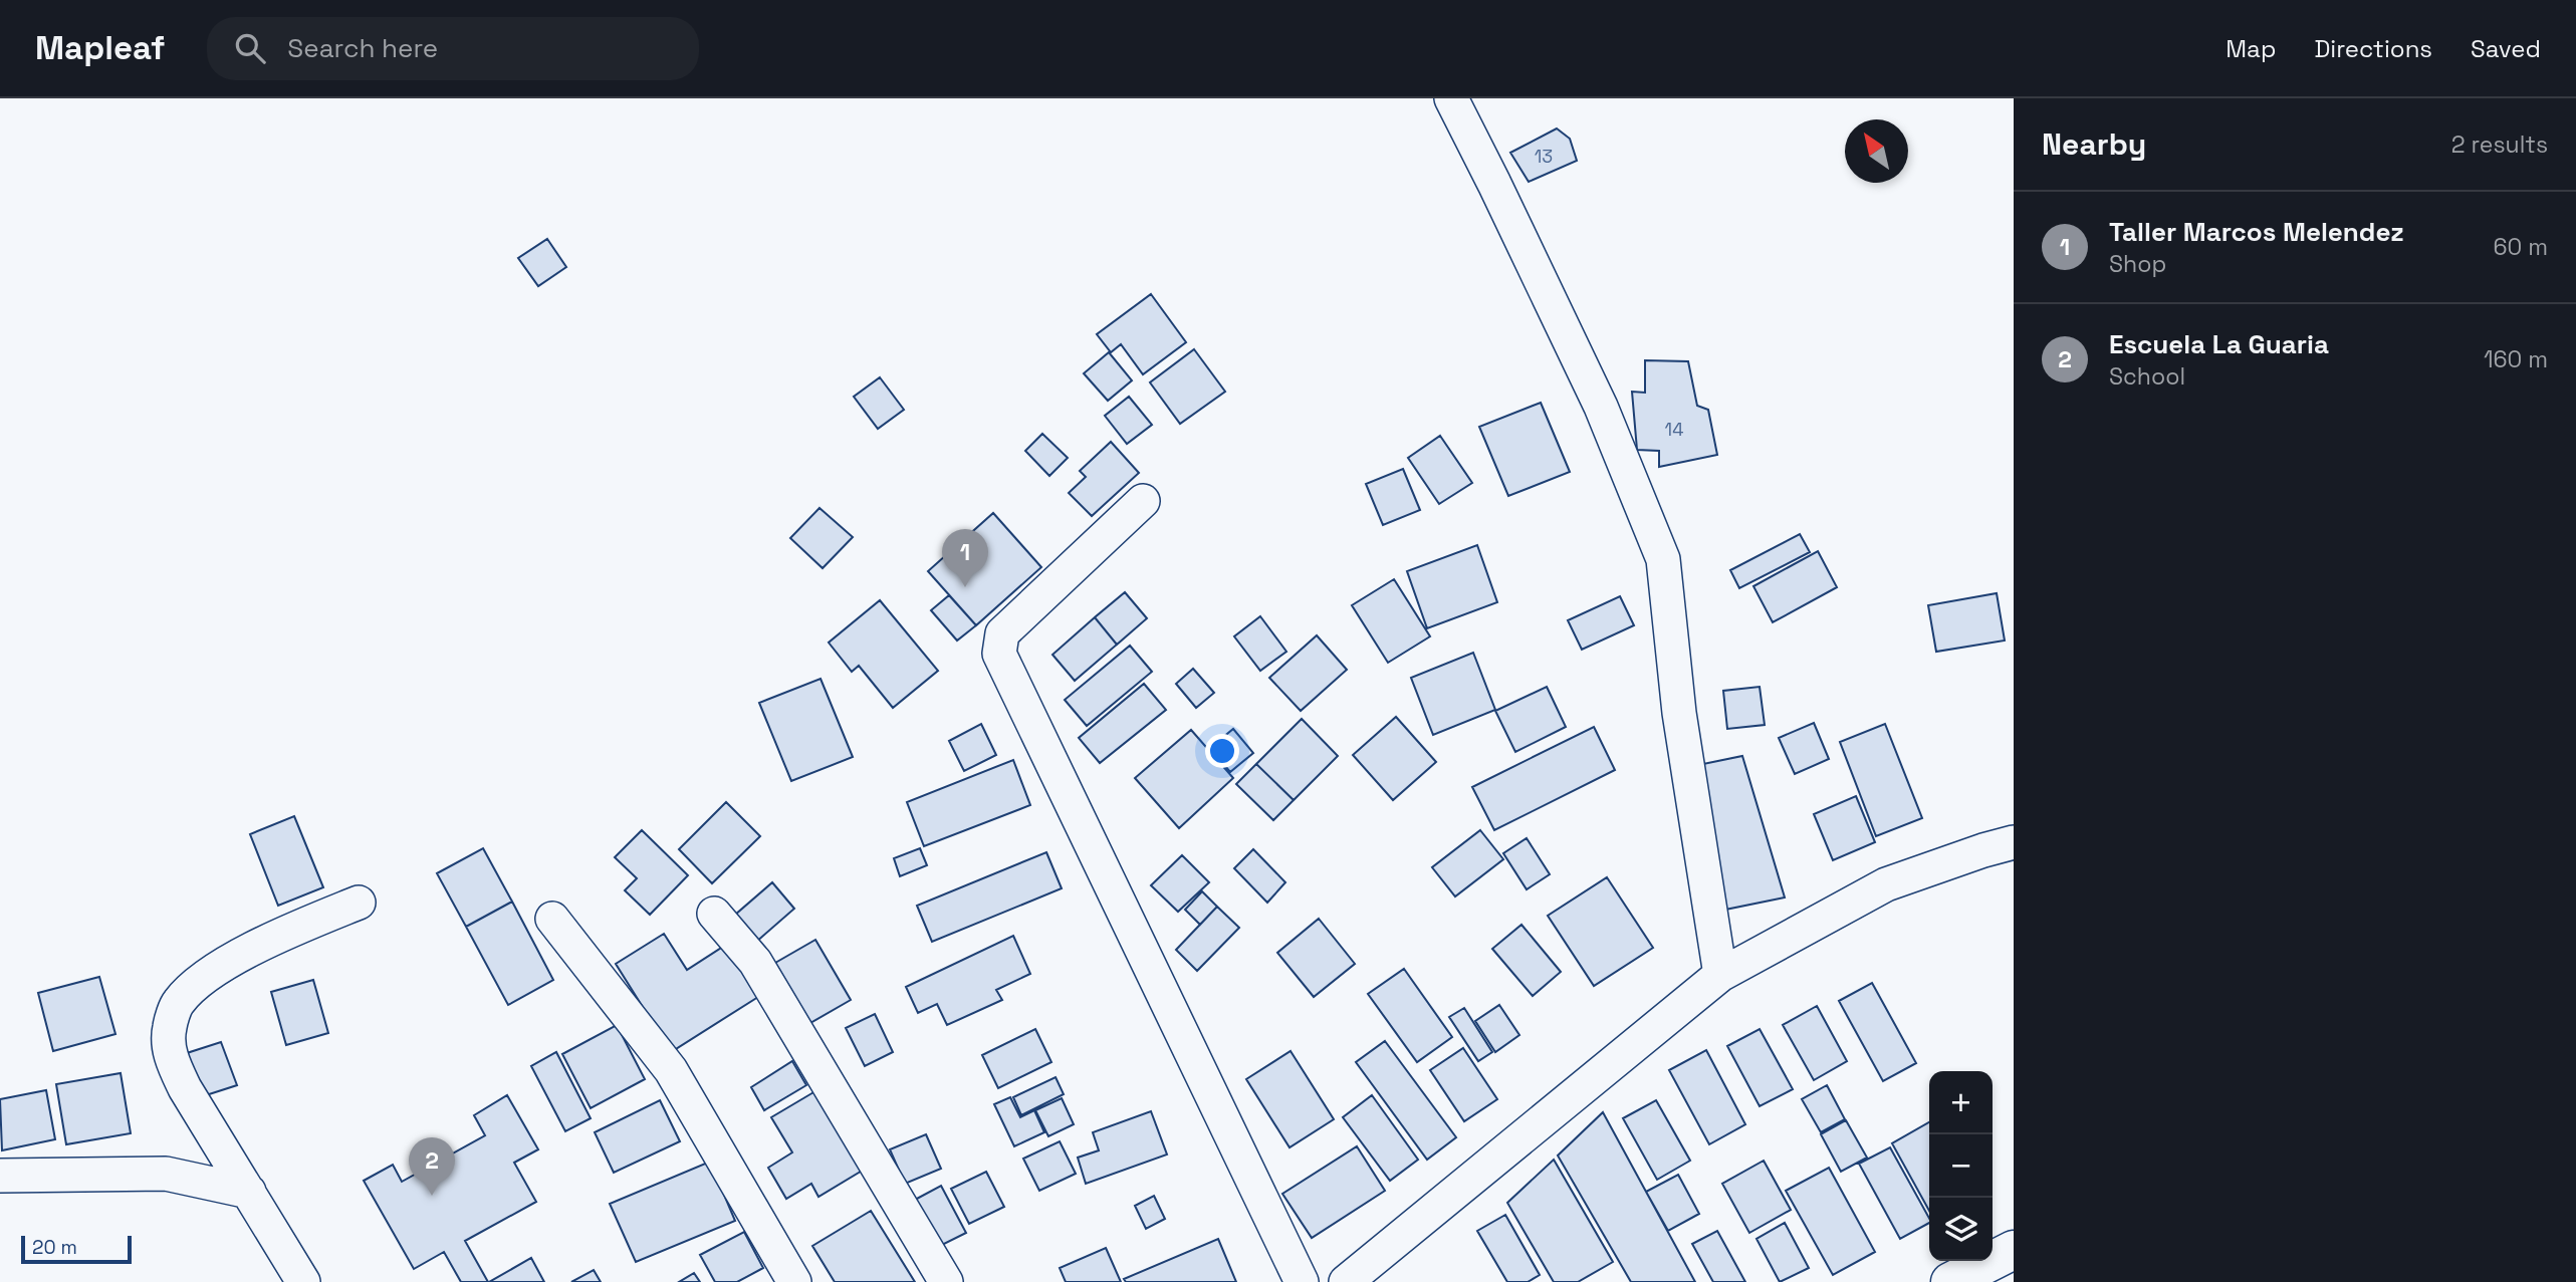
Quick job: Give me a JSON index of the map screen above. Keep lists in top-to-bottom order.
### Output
{
  "house_numbers": ["13", "14"],
  "scale_bar": "20 m",
  "north": "top left",
  "page": {
    "header": "Mapleaf",
    "search": "Search here",
    "nav": ["Map", "Directions", "Saved"],
    "heading": ["Nearby", "2 results"],
    "list": [
      {
        "mark": "1",
        "name": "Taller Marcos Melendez",
        "note": "Shop",
        "value": "60 m"
      },
      {
        "mark": "2",
        "name": "Escuela La Guaria",
        "note": "School",
        "value": "160 m"
      }
    ],
    "pins": ["1", "2"],
    "map_buttons": ["+", "−"],
    "scale": "20 m"
  }
}
